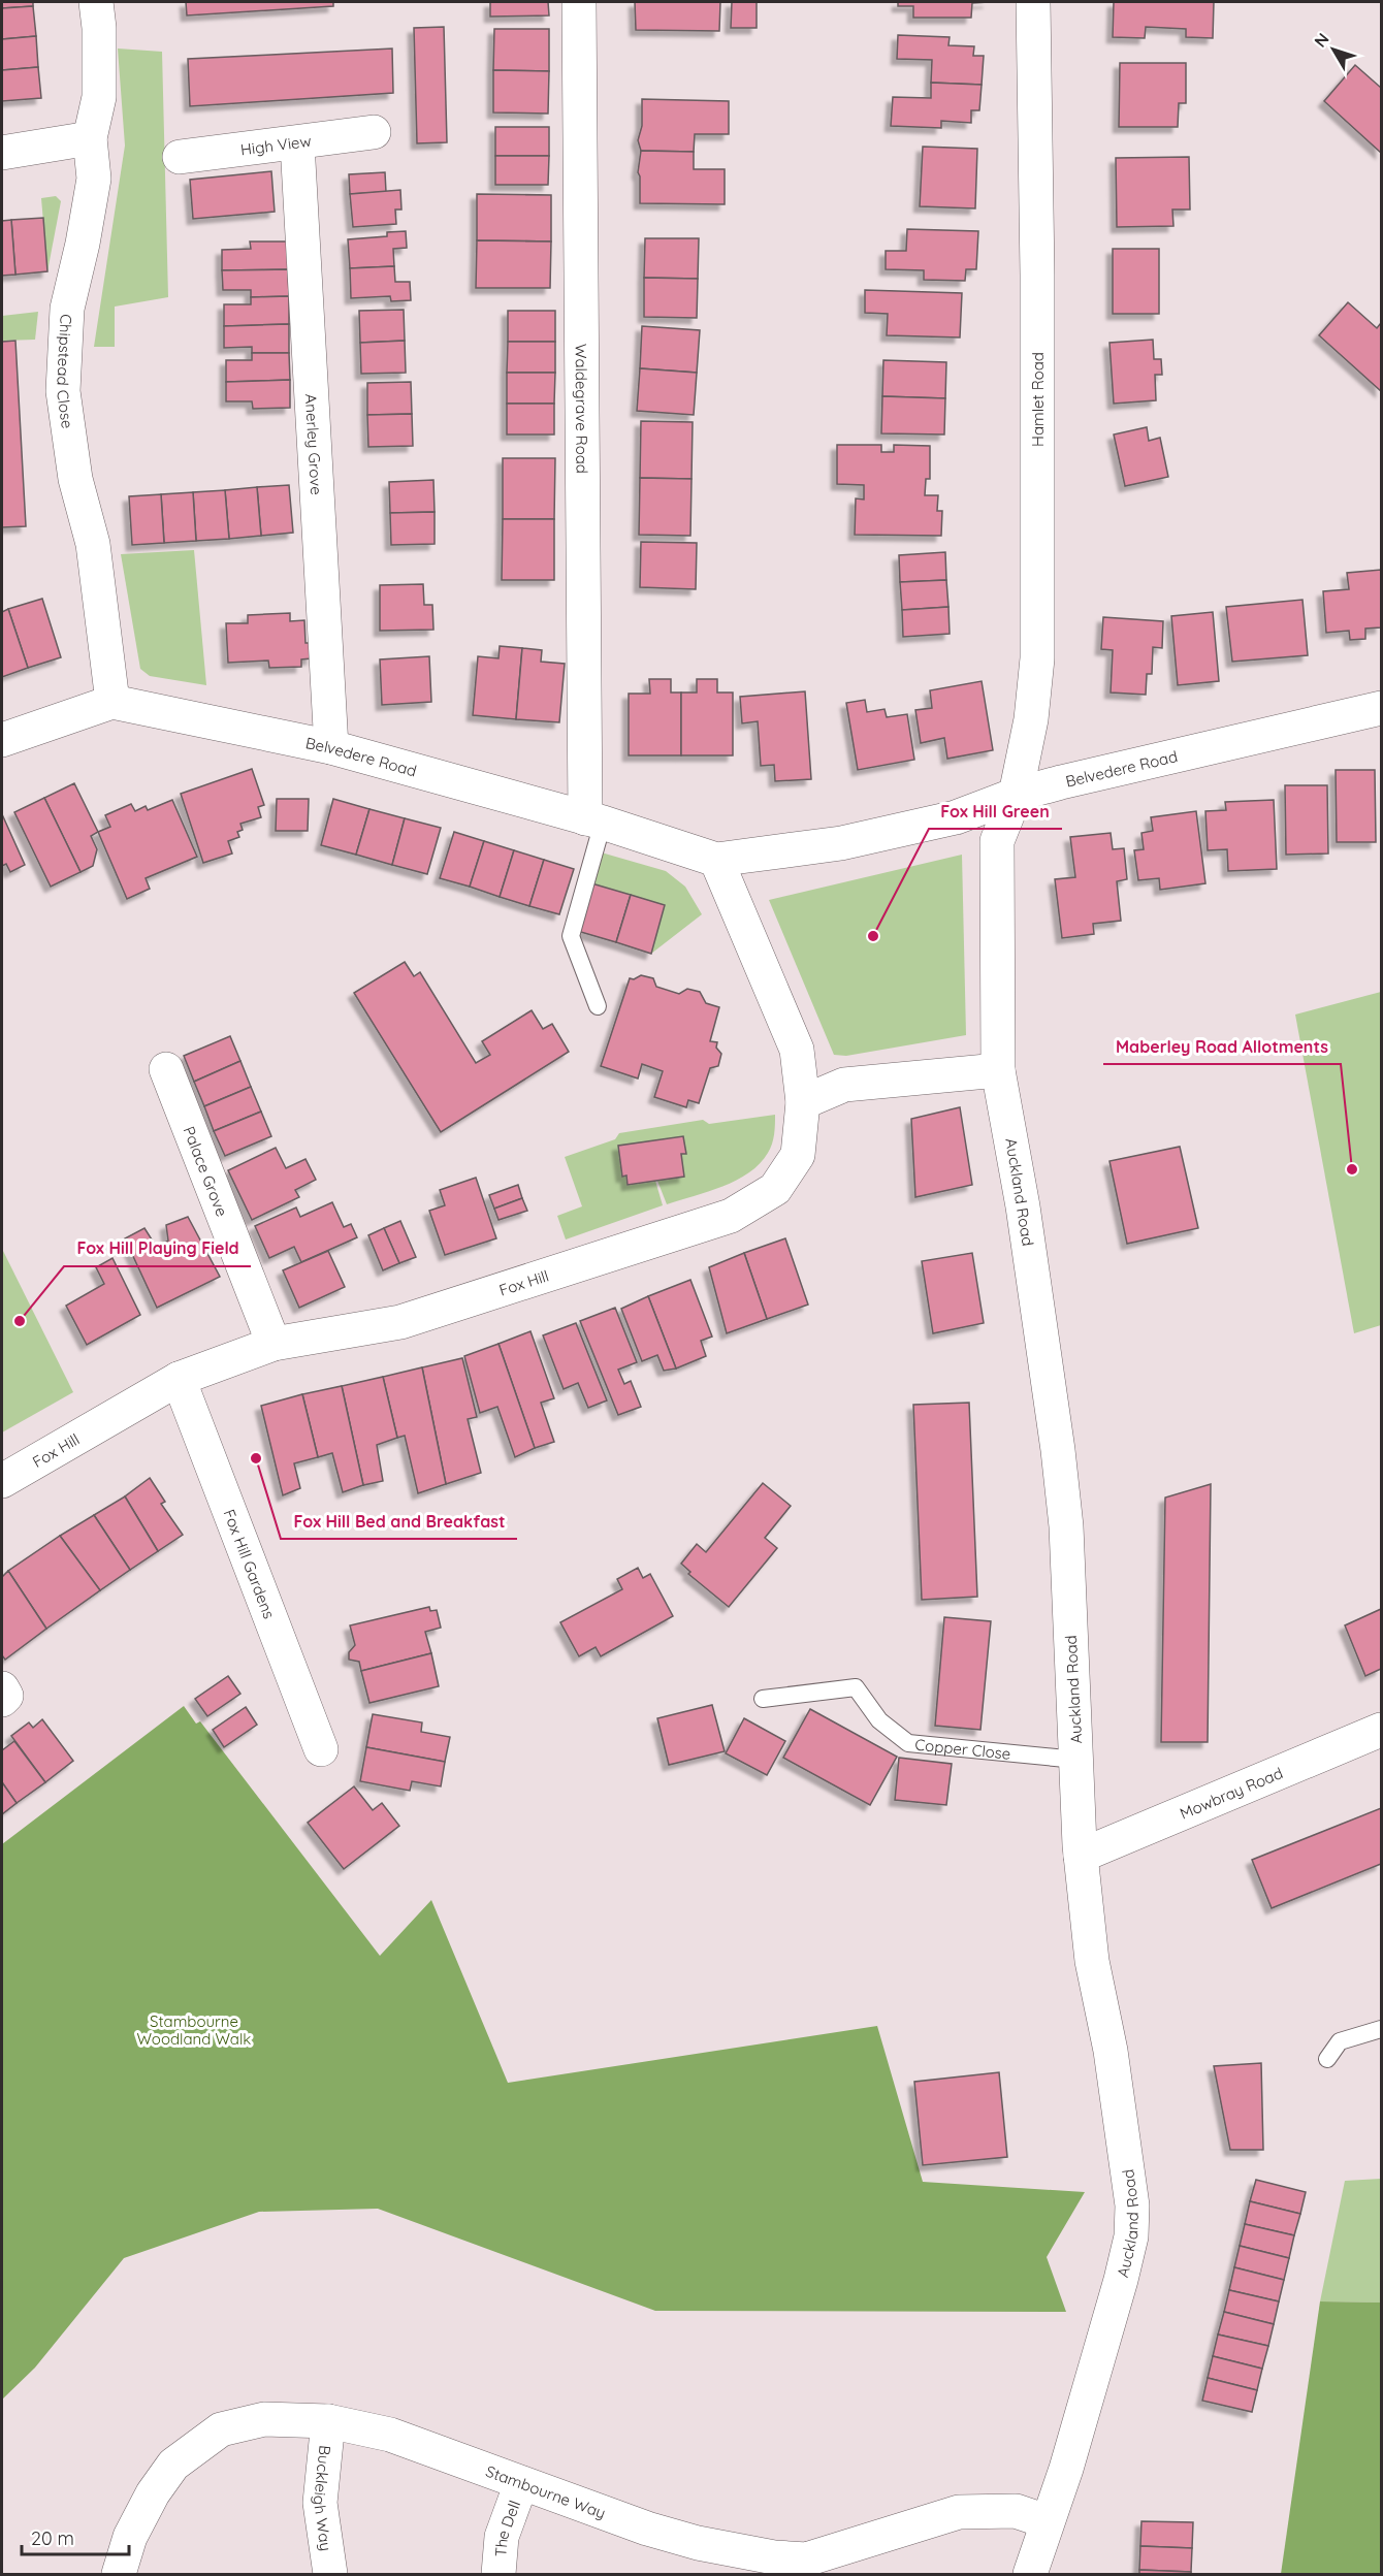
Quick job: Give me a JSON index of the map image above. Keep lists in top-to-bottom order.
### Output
{
  "streets": {
    "street": [
      "High View",
      "Chipstead Close",
      "Hamlet Road",
      "Waldegrave Road",
      "Anerley Grove",
      "Belvedere Road",
      "Palace Grove",
      "Auckland Road",
      "Fox Hill",
      "Fox Hill Gardens",
      "Mowbray Road",
      "Stambourne Way",
      "Buckleigh Way",
      "The Dell"
    ],
    "lane": ["Copper Close"]
  },
  "crossings": [
    ["High View", "Anerley Grove"],
    ["Chipstead Close", "Belvedere Road"],
    ["Hamlet Road", "Belvedere Road"],
    ["Hamlet Road", "Auckland Road"],
    ["Waldegrave Road", "Belvedere Road"],
    ["Anerley Grove", "Belvedere Road"],
    ["Belvedere Road", "Auckland Road"],
    ["Palace Grove", "Fox Hill"],
    ["Auckland Road", "Copper Close"],
    ["Auckland Road", "Mowbray Road"],
    ["Auckland Road", "Stambourne Way"],
    ["Fox Hill", "Fox Hill Gardens"],
    ["Stambourne Way", "Buckleigh Way"],
    ["Stambourne Way", "The Dell"]
  ],
  "parks": ["Stambourne Woodland Walk"],
  "places": [
    "Fox Hill Green",
    "Maberley Road Allotments",
    "Fox Hill Playing Field",
    "Fox Hill Bed and Breakfast"
  ],
  "scale_bar": "20 m",
  "north": "top left"
}
